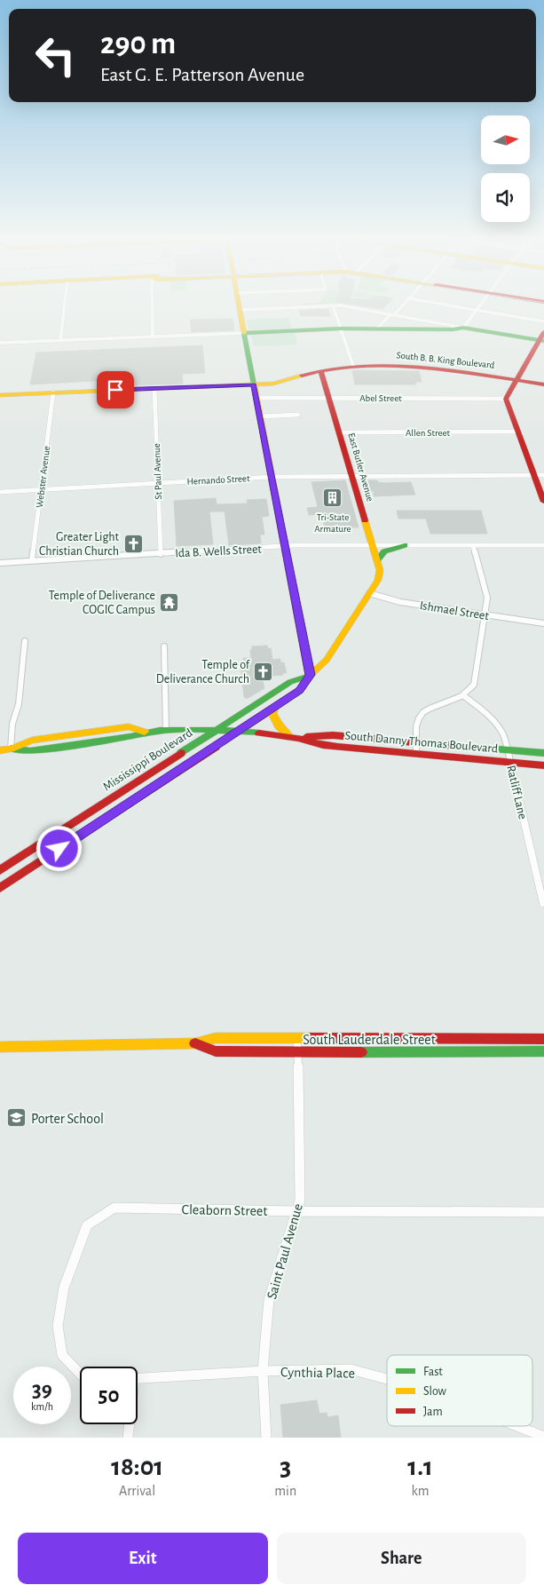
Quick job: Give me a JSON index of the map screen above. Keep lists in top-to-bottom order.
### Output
{
  "streets": {
    "main road": [
      "South B. B. King Boulevard",
      "East Butler Avenue",
      "South Danny Thomas Boulevard",
      "Mississippi Boulevard",
      "South Lauderdale Street"
    ],
    "street": [
      "Abel Street",
      "Allen Street",
      "St Paul Avenue",
      "Webster Avenue",
      "Hernando Street",
      "Ida B. Wells Street",
      "Ishmael Street",
      "Ratliff Lane",
      "Cleaborn Street",
      "Saint Paul Avenue",
      "Cynthia Place"
    ]
  },
  "crossings": [
    ["South B. B. King Boulevard", "East Butler Avenue"],
    ["South B. B. King Boulevard", "St Paul Avenue"],
    ["South B. B. King Boulevard", "Webster Avenue"],
    ["Abel Street", "East Butler Avenue"],
    ["Allen Street", "East Butler Avenue"],
    ["East Butler Avenue", "Hernando Street"],
    ["East Butler Avenue", "Ida B. Wells Street"],
    ["East Butler Avenue", "Mississippi Boulevard"],
    ["St Paul Avenue", "Hernando Street"],
    ["St Paul Avenue", "Ida B. Wells Street"],
    ["Webster Avenue", "Hernando Street"],
    ["Webster Avenue", "Ida B. Wells Street"],
    ["Ishmael Street", "Mississippi Boulevard"],
    ["South Danny Thomas Boulevard", "Mississippi Boulevard"],
    ["South Danny Thomas Boulevard", "Ratliff Lane"],
    ["South Lauderdale Street", "Saint Paul Avenue"],
    ["Cleaborn Street", "Saint Paul Avenue"],
    ["Saint Paul Avenue", "Cynthia Place"]
  ],
  "places": {
    "building": ["Tri-State Armature"],
    "church": ["Greater Light Christian Church", "Temple of Deliverance Church"],
    "temple": ["Temple of Deliverance COGIC Campus"],
    "school or university": ["Porter School"]
  },
  "legend": ["Fast", "Slow", "Jam"],
  "north": "right",
  "page": {
    "turn": ["290 m", "East G. E. Patterson Avenue"],
    "speed": "39 km/h",
    "limit": "50",
    "eta": [
      "18:01",
      "Arrival",
      "3",
      "min",
      "1.1",
      "km"
    ],
    "buttons": ["Exit", "Share"]
  }
}
